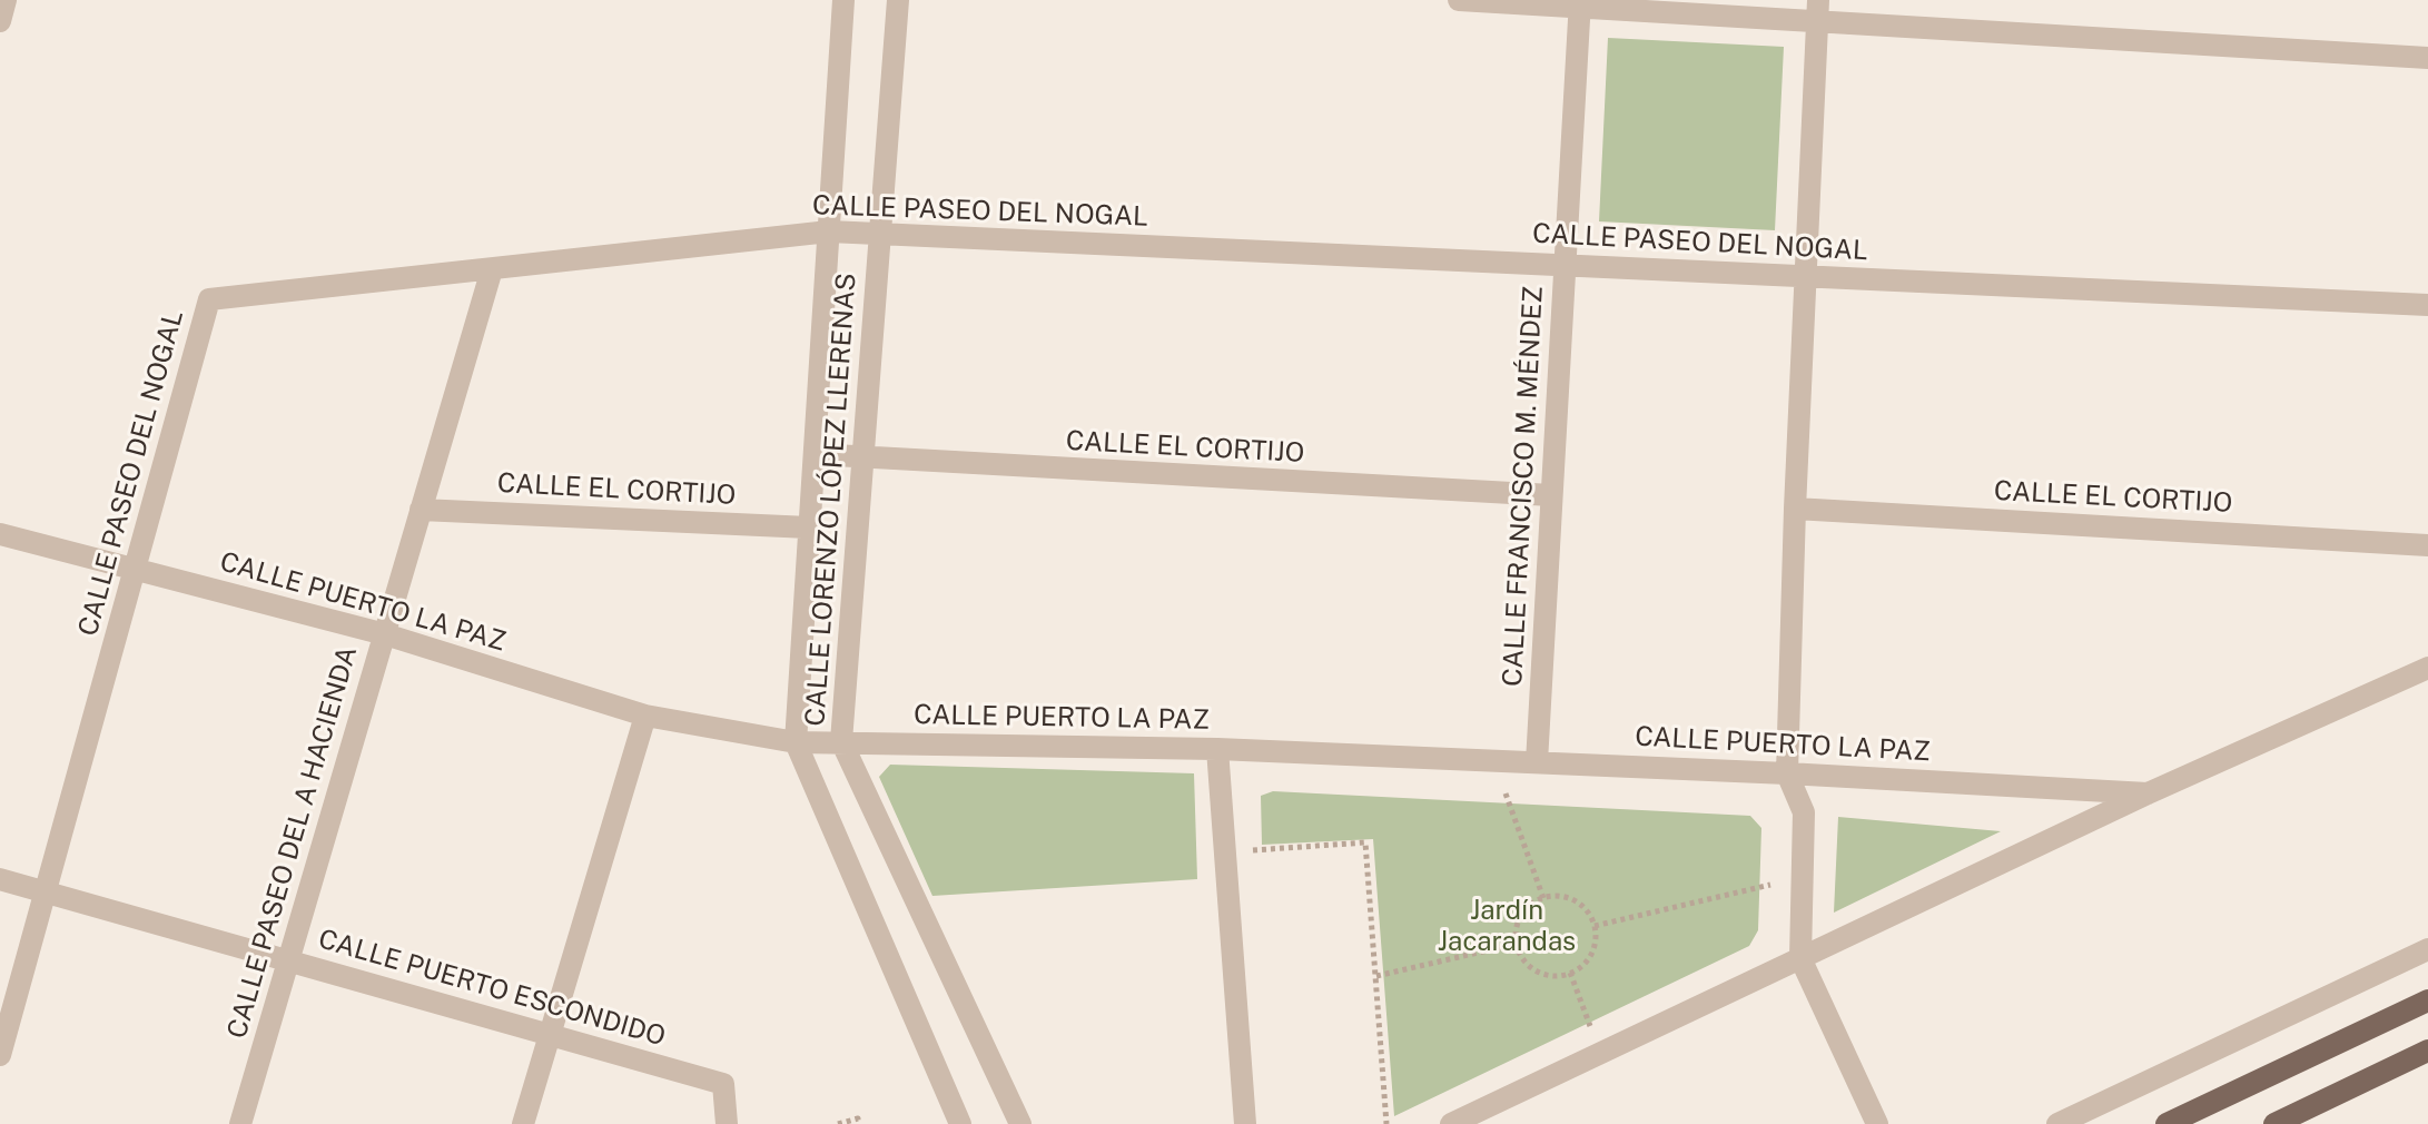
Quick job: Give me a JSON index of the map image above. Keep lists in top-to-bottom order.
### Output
{
  "streets": {
    "street": [
      "CALLE PASEO DEL NOGAL",
      "CALLE EL CORTIJO",
      "CALLE FRANCISCO M. MÉNDEZ",
      "CALLE LORENZO LÓPEZ LLERENAS",
      "CALLE PUERTO LA PAZ",
      "CALLE PASEO DEL A HACIENDA",
      "CALLE PUERTO ESCONDIDO"
    ]
  },
  "crossings": [
    ["CALLE PASEO DEL NOGAL", "CALLE FRANCISCO M. MÉNDEZ"],
    ["CALLE PASEO DEL NOGAL", "CALLE LORENZO LÓPEZ LLERENAS"],
    ["CALLE PASEO DEL NOGAL", "CALLE PUERTO LA PAZ"],
    ["CALLE PASEO DEL NOGAL", "CALLE PASEO DEL A HACIENDA"],
    ["CALLE PASEO DEL NOGAL", "CALLE PUERTO ESCONDIDO"],
    ["CALLE EL CORTIJO", "CALLE FRANCISCO M. MÉNDEZ"],
    ["CALLE EL CORTIJO", "CALLE LORENZO LÓPEZ LLERENAS"],
    ["CALLE EL CORTIJO", "CALLE PASEO DEL A HACIENDA"],
    ["CALLE FRANCISCO M. MÉNDEZ", "CALLE PUERTO LA PAZ"],
    ["CALLE LORENZO LÓPEZ LLERENAS", "CALLE PUERTO LA PAZ"],
    ["CALLE PUERTO LA PAZ", "CALLE PASEO DEL A HACIENDA"],
    ["CALLE PASEO DEL A HACIENDA", "CALLE PUERTO ESCONDIDO"]
  ],
  "parks": ["Jardín Jacarandas"]
}
